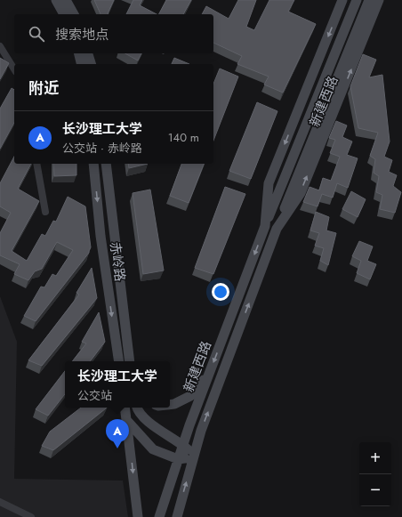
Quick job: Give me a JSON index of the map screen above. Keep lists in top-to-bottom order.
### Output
{
  "streets": {
    "main road": ["新建西路", "赤岭路"]
  },
  "page": {
    "search": "搜索地点",
    "heading": "附近",
    "list": [
      {
        "mark": "A",
        "name": "长沙理工大学",
        "note": "公交站 · 赤岭路",
        "value": "140 m"
      }
    ],
    "popup": ["长沙理工大学", "公交站"],
    "pins": "A",
    "map_buttons": ["+", "−"]
  }
}
